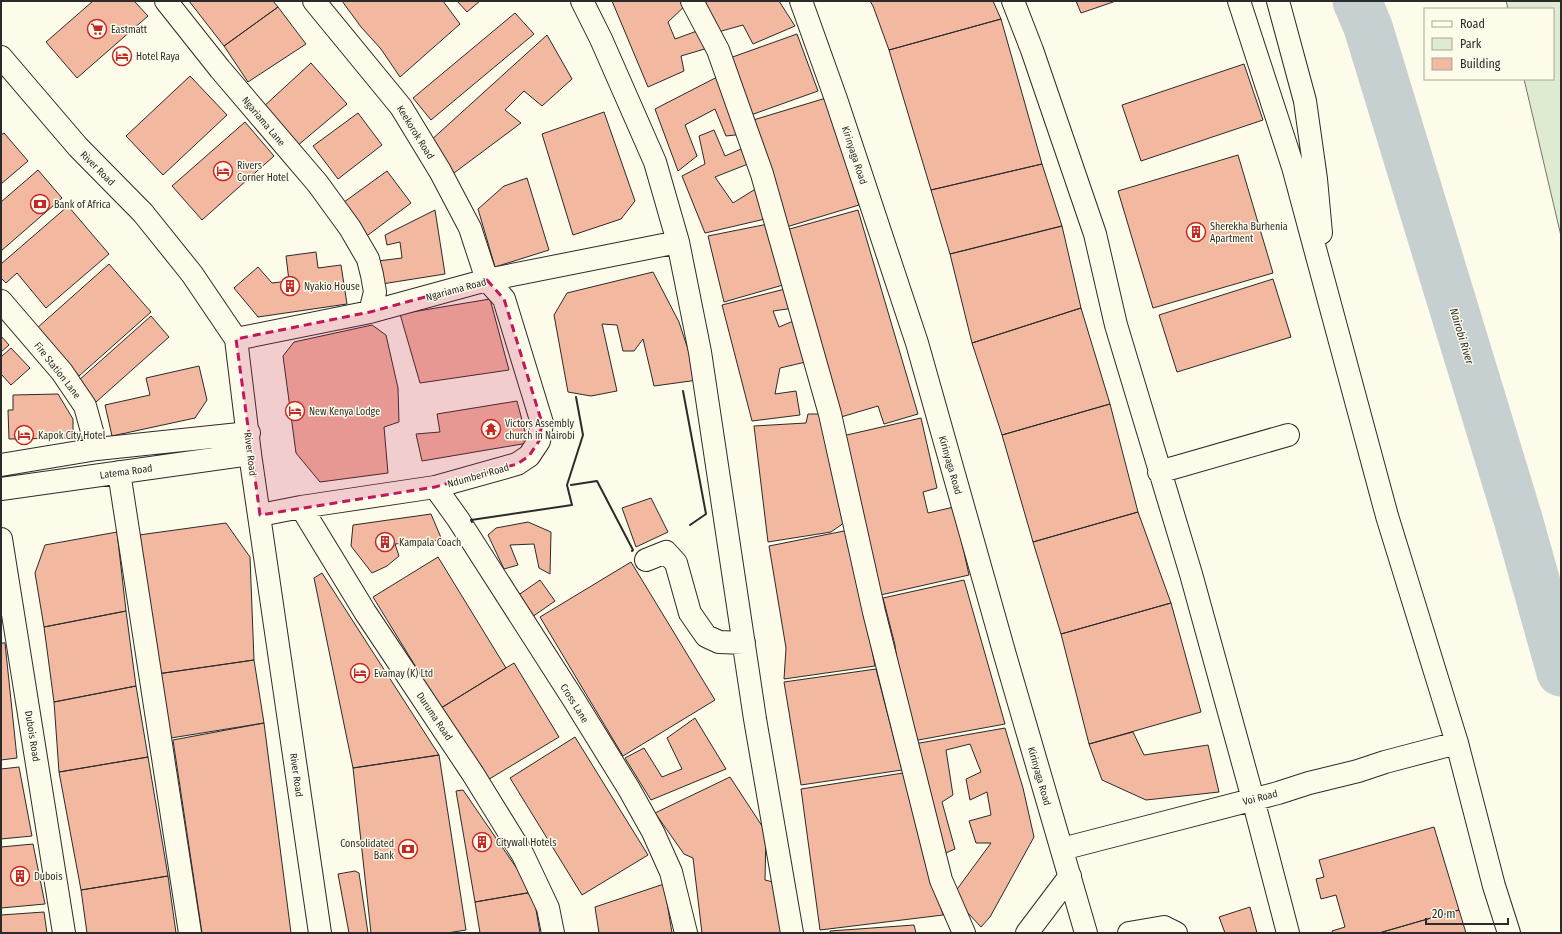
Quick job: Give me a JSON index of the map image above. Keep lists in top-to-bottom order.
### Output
{
  "streets": {
    "street": [
      "Ngariama Lane",
      "Keekorok Road",
      "Kirinyaga Road",
      "River Road",
      "Ngariama Road",
      "Fire Station Lane",
      "Latema Road",
      "Ndumberi Road",
      "Cross Lane",
      "Duruma Road",
      "Dubois Road",
      "Voi Road"
    ]
  },
  "crossings": [
    ["Ngariama Lane", "Ngariama Road"],
    ["Keekorok Road", "Ngariama Road"],
    ["Keekorok Road", "Ndumberi Road"],
    ["Kirinyaga Road", "Voi Road"],
    ["River Road", "Ngariama Road"],
    ["River Road", "Latema Road"],
    ["River Road", "Ndumberi Road"],
    ["Ngariama Road", "Ndumberi Road"],
    ["Ndumberi Road", "Cross Lane"],
    ["Ndumberi Road", "Duruma Road"]
  ],
  "water": ["Nairobi River"],
  "places": {
    "supermarket": ["Eastmatt"],
    "hotel": [
      "Hotel Raya",
      "Rivers Corner Hotel",
      "New Kenya Lodge",
      "Kapok City Hotel",
      "Evamay (K) Ltd"
    ],
    "bank": ["Bank of Africa", "Consolidated Bank"],
    "building": [
      "Sherekha Burhenia Apartment",
      "Nyakio House",
      "Kampala Coach",
      "Citywall Hotels",
      "Dubois"
    ],
    "temple": ["Victors Assembly church in Nairobi"]
  },
  "legend": ["Road", "Park", "Building"],
  "scale_bar": "20 m"
}
